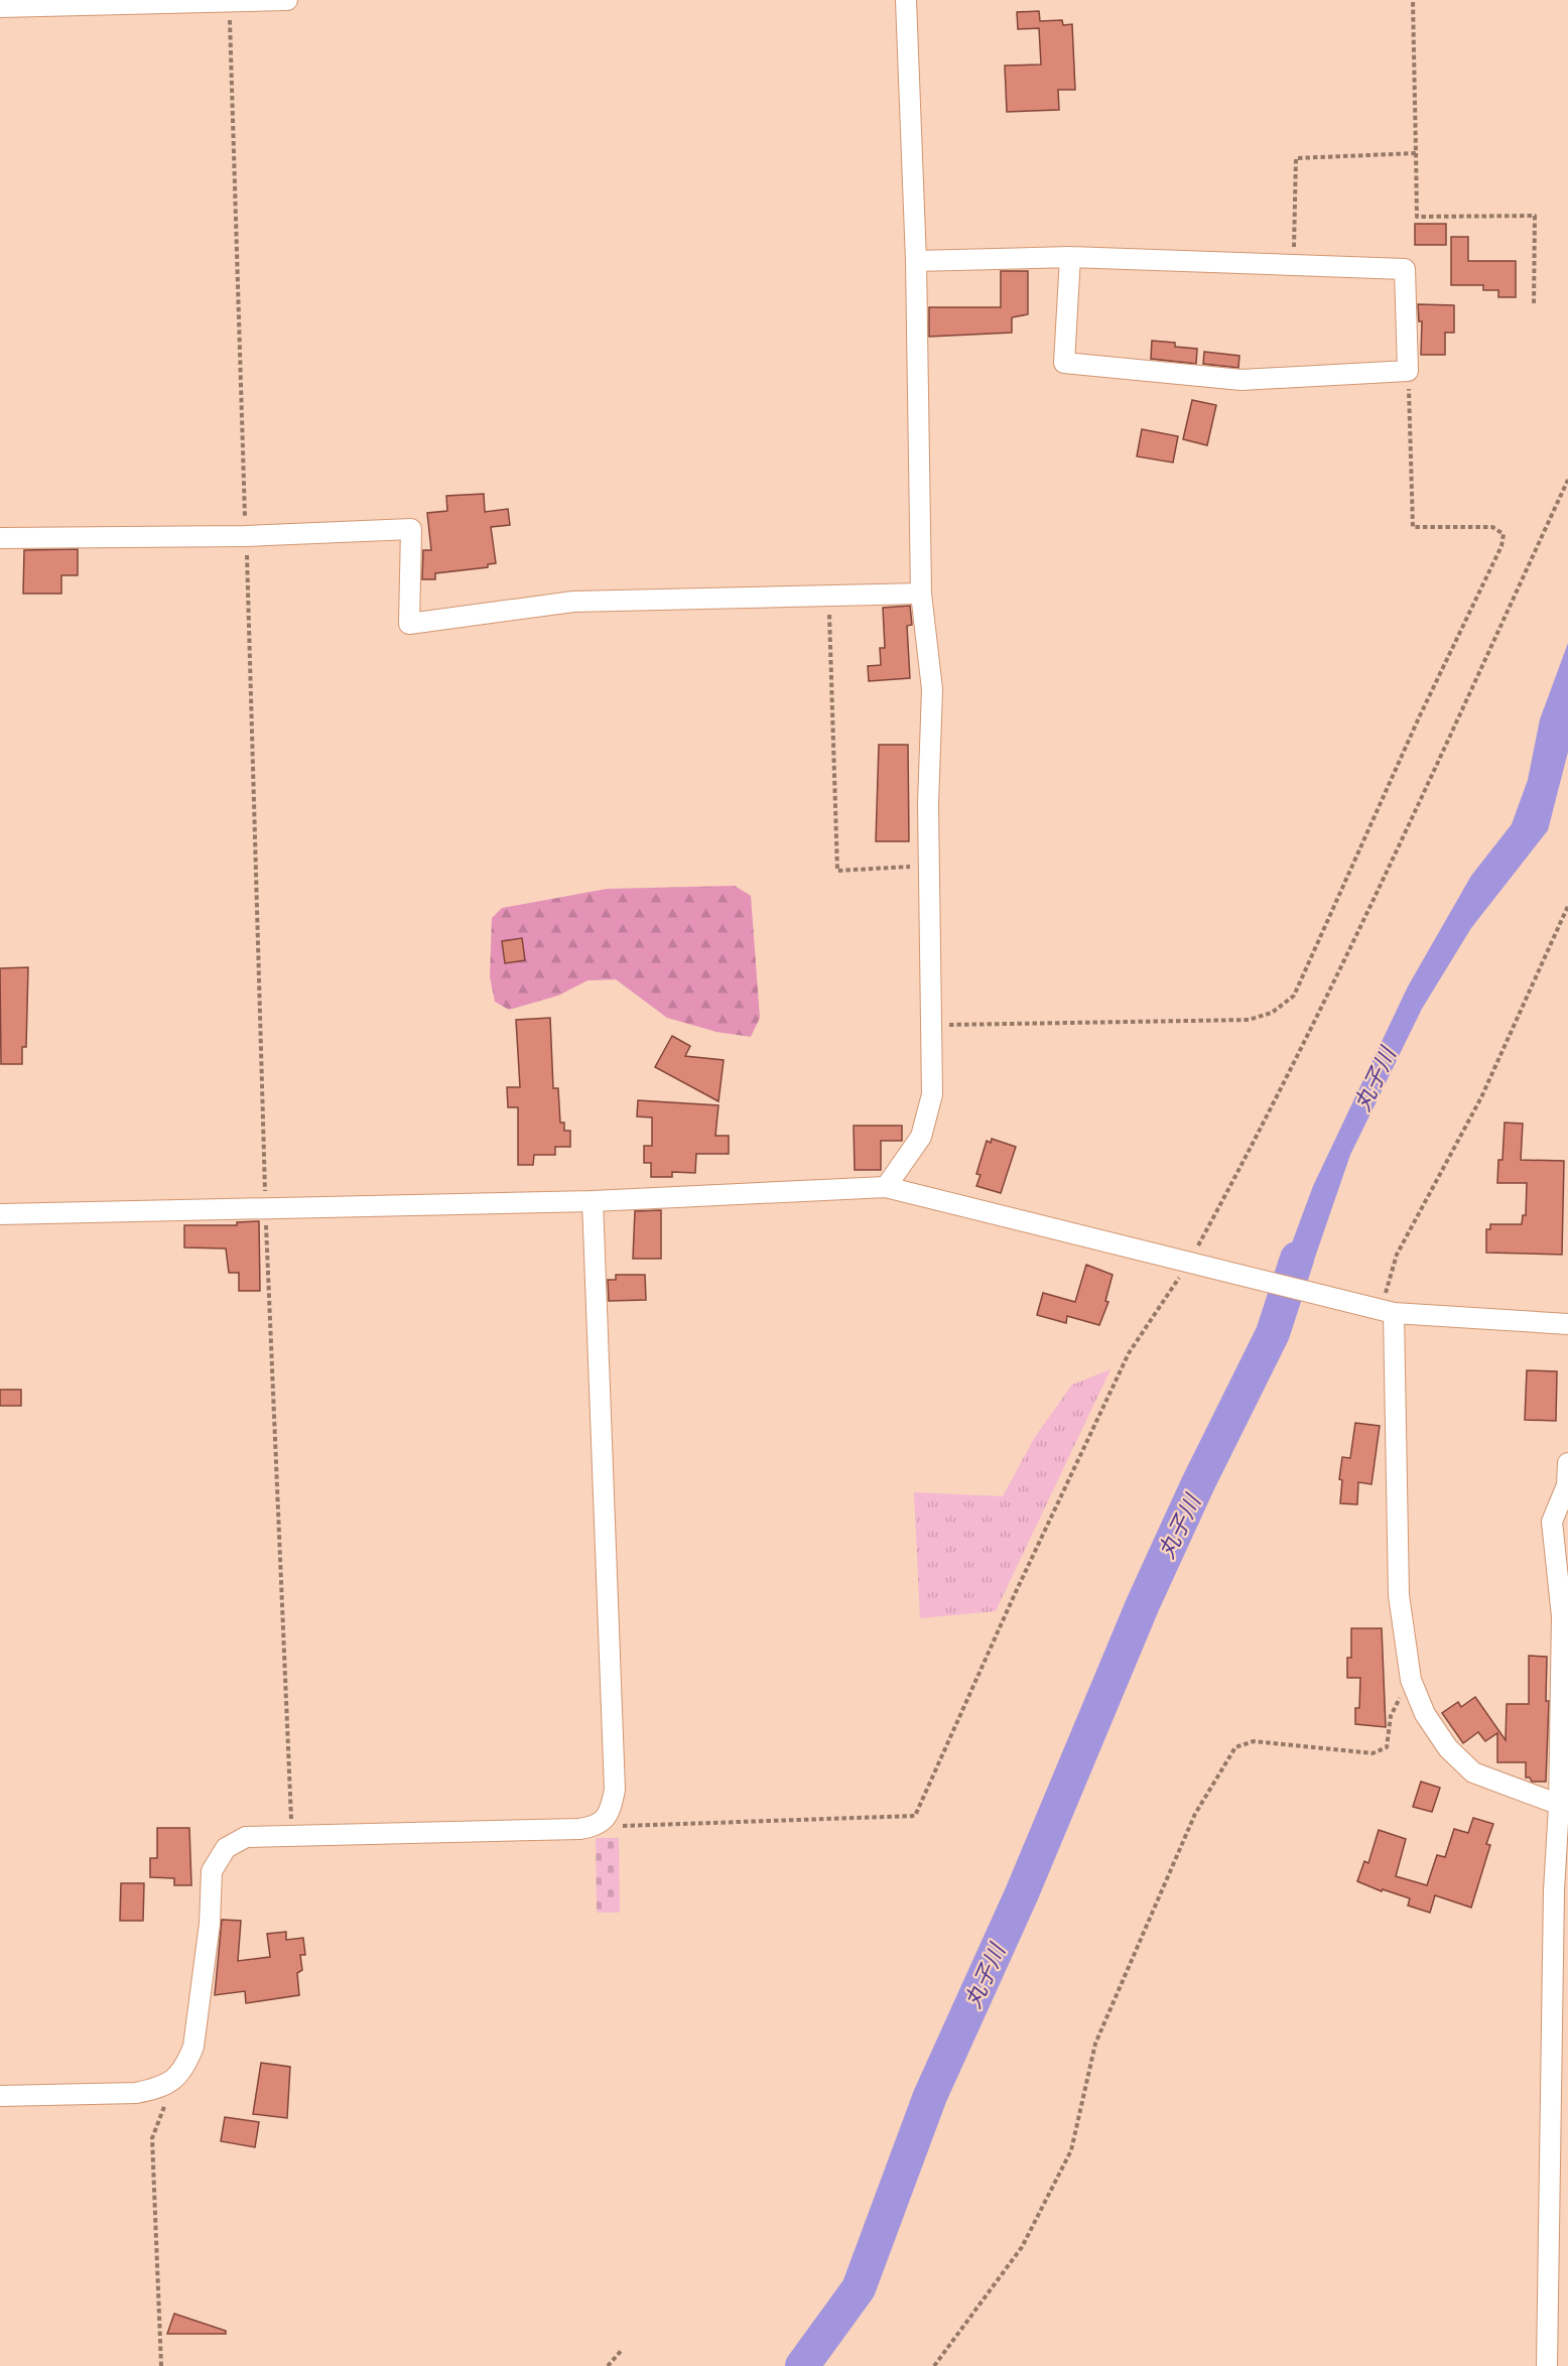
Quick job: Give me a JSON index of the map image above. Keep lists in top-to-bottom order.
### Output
{
  "water": ["丸子川"]
}
